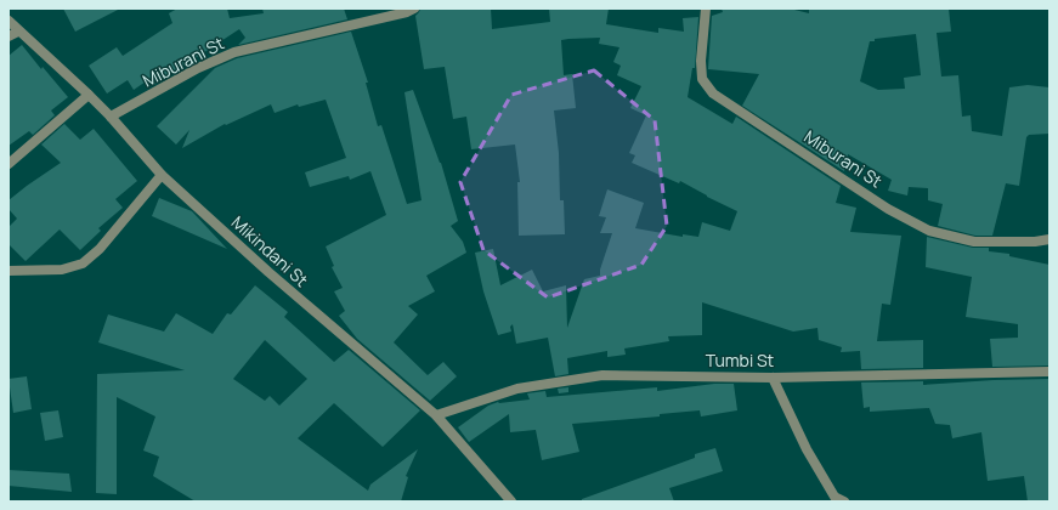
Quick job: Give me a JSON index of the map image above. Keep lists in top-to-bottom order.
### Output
{
  "streets": {
    "street": ["Miburani St", "Mikindani St", "Tumbi St"]
  },
  "crossings": [
    ["Miburani St", "Mikindani St"],
    ["Mikindani St", "Tumbi St"]
  ]
}
